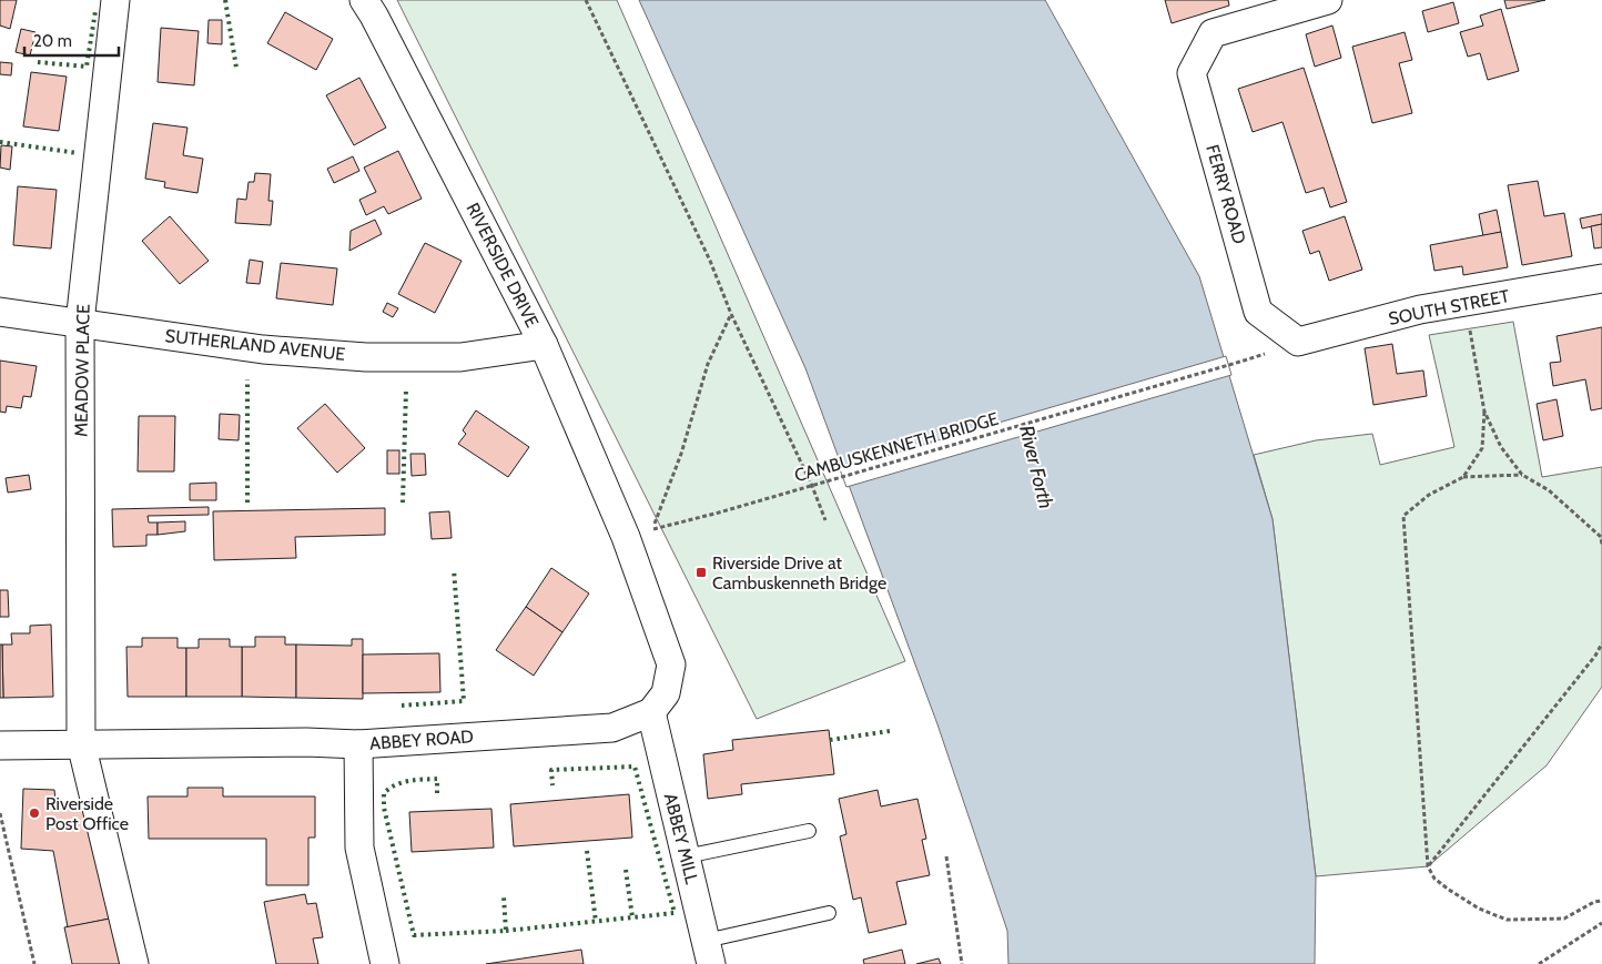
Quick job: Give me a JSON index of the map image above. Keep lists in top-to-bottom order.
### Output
{
  "streets": {
    "street": [
      "FERRY ROAD",
      "RIVERSIDE DRIVE",
      "SOUTH STREET",
      "SUTHERLAND AVENUE",
      "MEADOW PLACE",
      "ABBEY ROAD",
      "ABBEY MILL"
    ],
    "path": ["CAMBUSKENNETH BRIDGE"]
  },
  "crossings": [
    ["FERRY ROAD", "SOUTH STREET"],
    ["RIVERSIDE DRIVE", "SUTHERLAND AVENUE"],
    ["RIVERSIDE DRIVE", "ABBEY ROAD"],
    ["RIVERSIDE DRIVE", "ABBEY MILL"],
    ["SUTHERLAND AVENUE", "MEADOW PLACE"],
    ["MEADOW PLACE", "ABBEY ROAD"],
    ["ABBEY ROAD", "ABBEY MILL"]
  ],
  "water": ["River Forth"],
  "places": {
    "transit": ["Riverside Drive at Cambuskenneth Bridge"],
    "other": ["Riverside Post Office"]
  },
  "scale_bar": "20 m"
}
